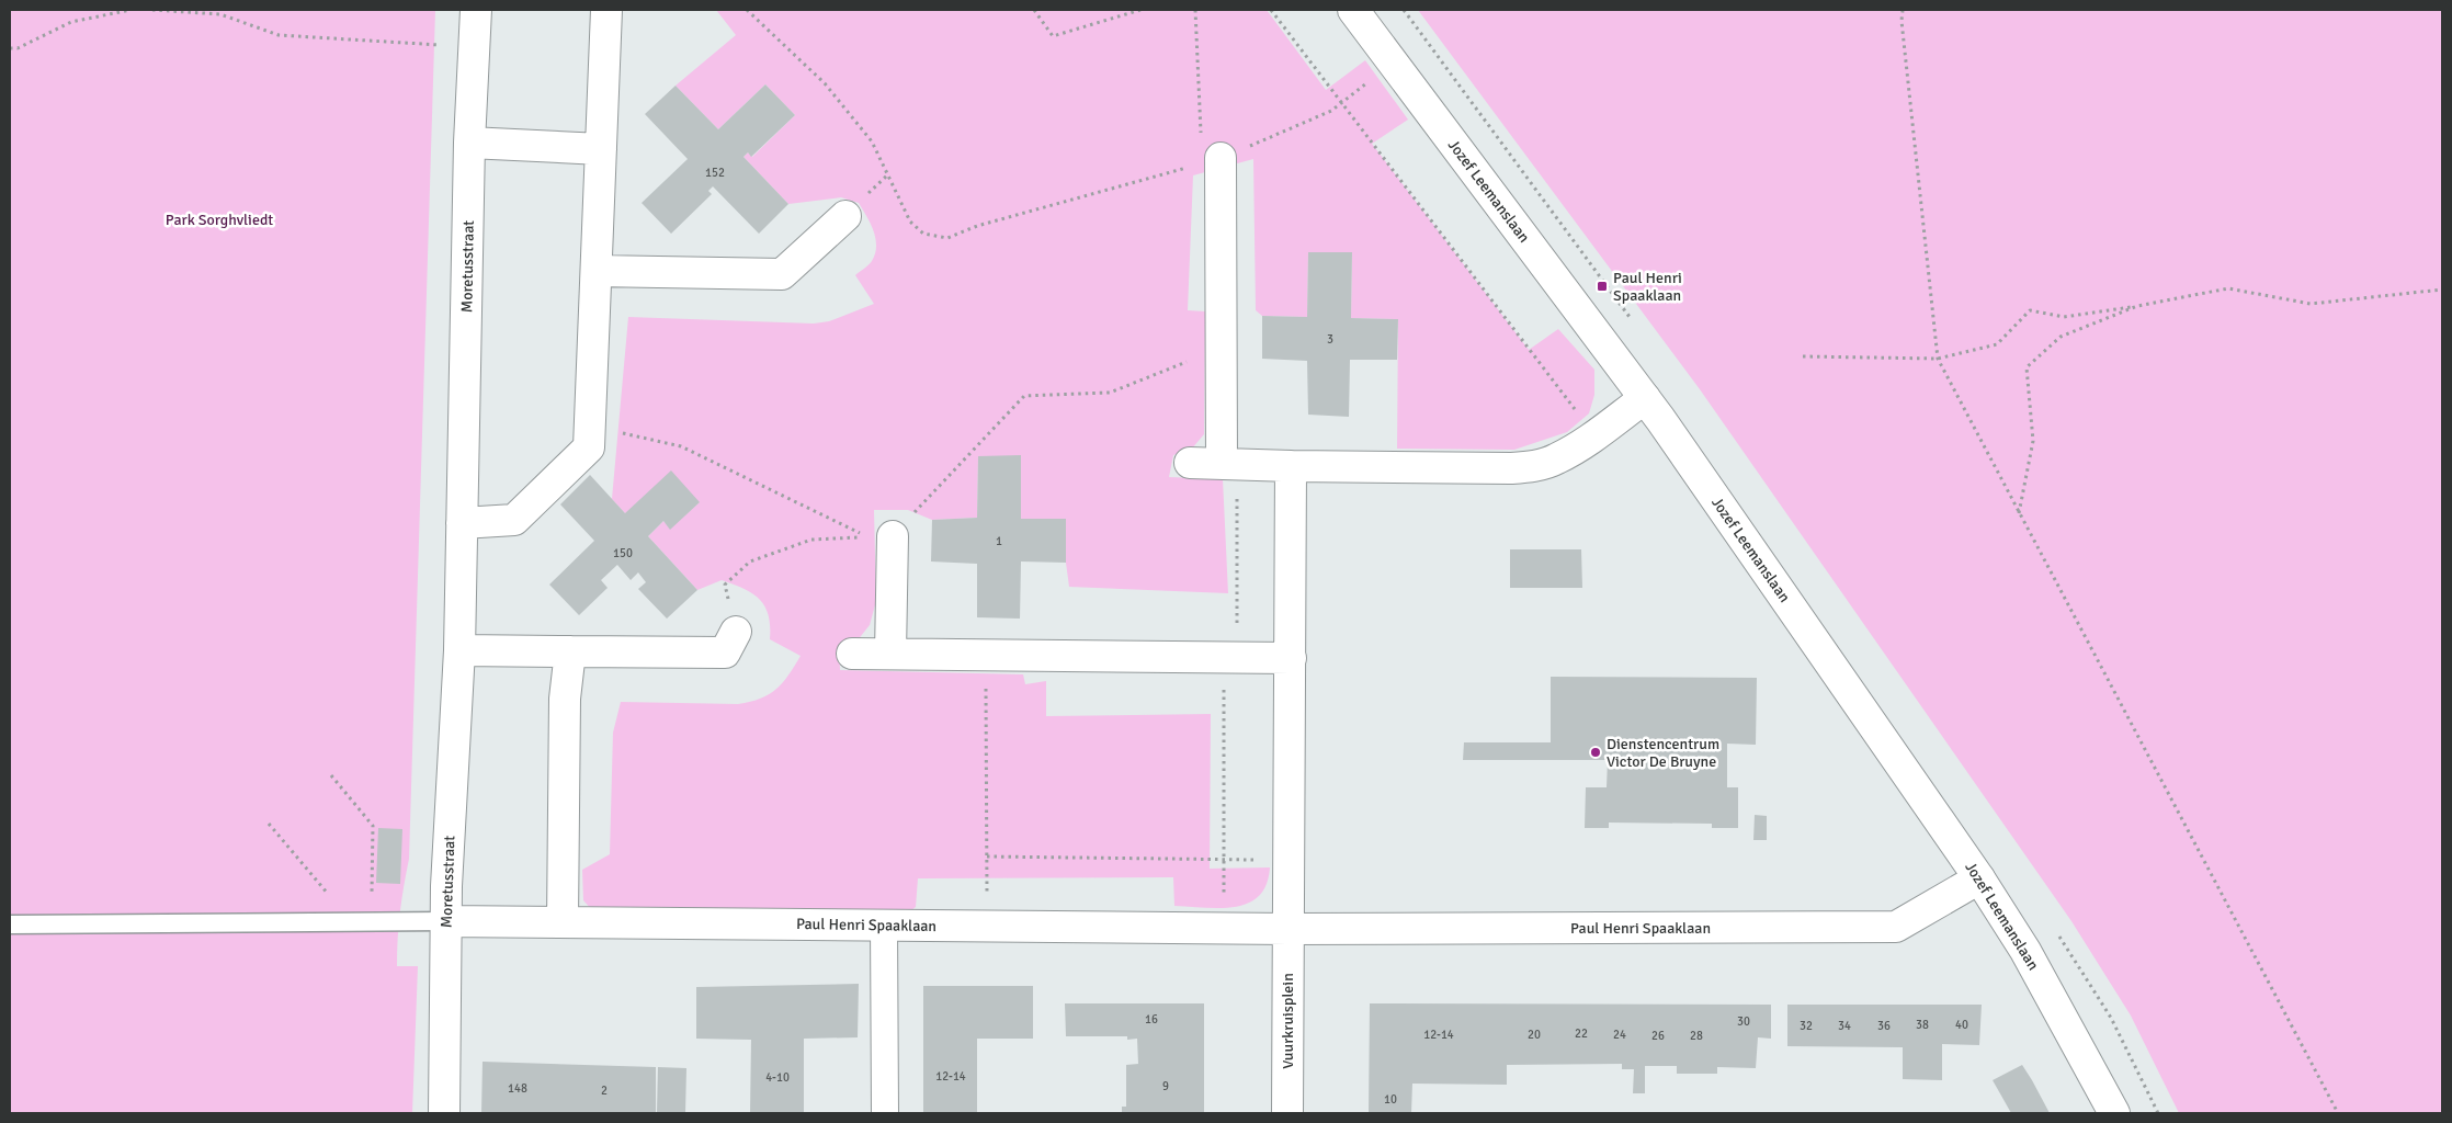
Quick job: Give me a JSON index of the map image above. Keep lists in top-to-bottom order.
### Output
{
  "streets": {
    "street": [
      "Jozef Leemanslaan",
      "Moretusstraat",
      "Paul Henri Spaaklaan",
      "Vuurkruisplein"
    ]
  },
  "crossings": [
    ["Jozef Leemanslaan", "Paul Henri Spaaklaan"],
    ["Moretusstraat", "Paul Henri Spaaklaan"],
    ["Paul Henri Spaaklaan", "Vuurkruisplein"]
  ],
  "parks": ["Park Sorghvliedt"],
  "places": {
    "transit": ["Paul Henri Spaaklaan"],
    "other": ["Dienstencentrum Victor De Bruyne"]
  },
  "house_numbers": [
    "152",
    "3",
    "1",
    "150",
    "16",
    "30",
    "38",
    "40",
    "32",
    "34",
    "36",
    "22",
    "12-14",
    "20",
    "24",
    "26",
    "28",
    "12-14",
    "4-10",
    "9",
    "148",
    "2",
    "10"
  ]
}
